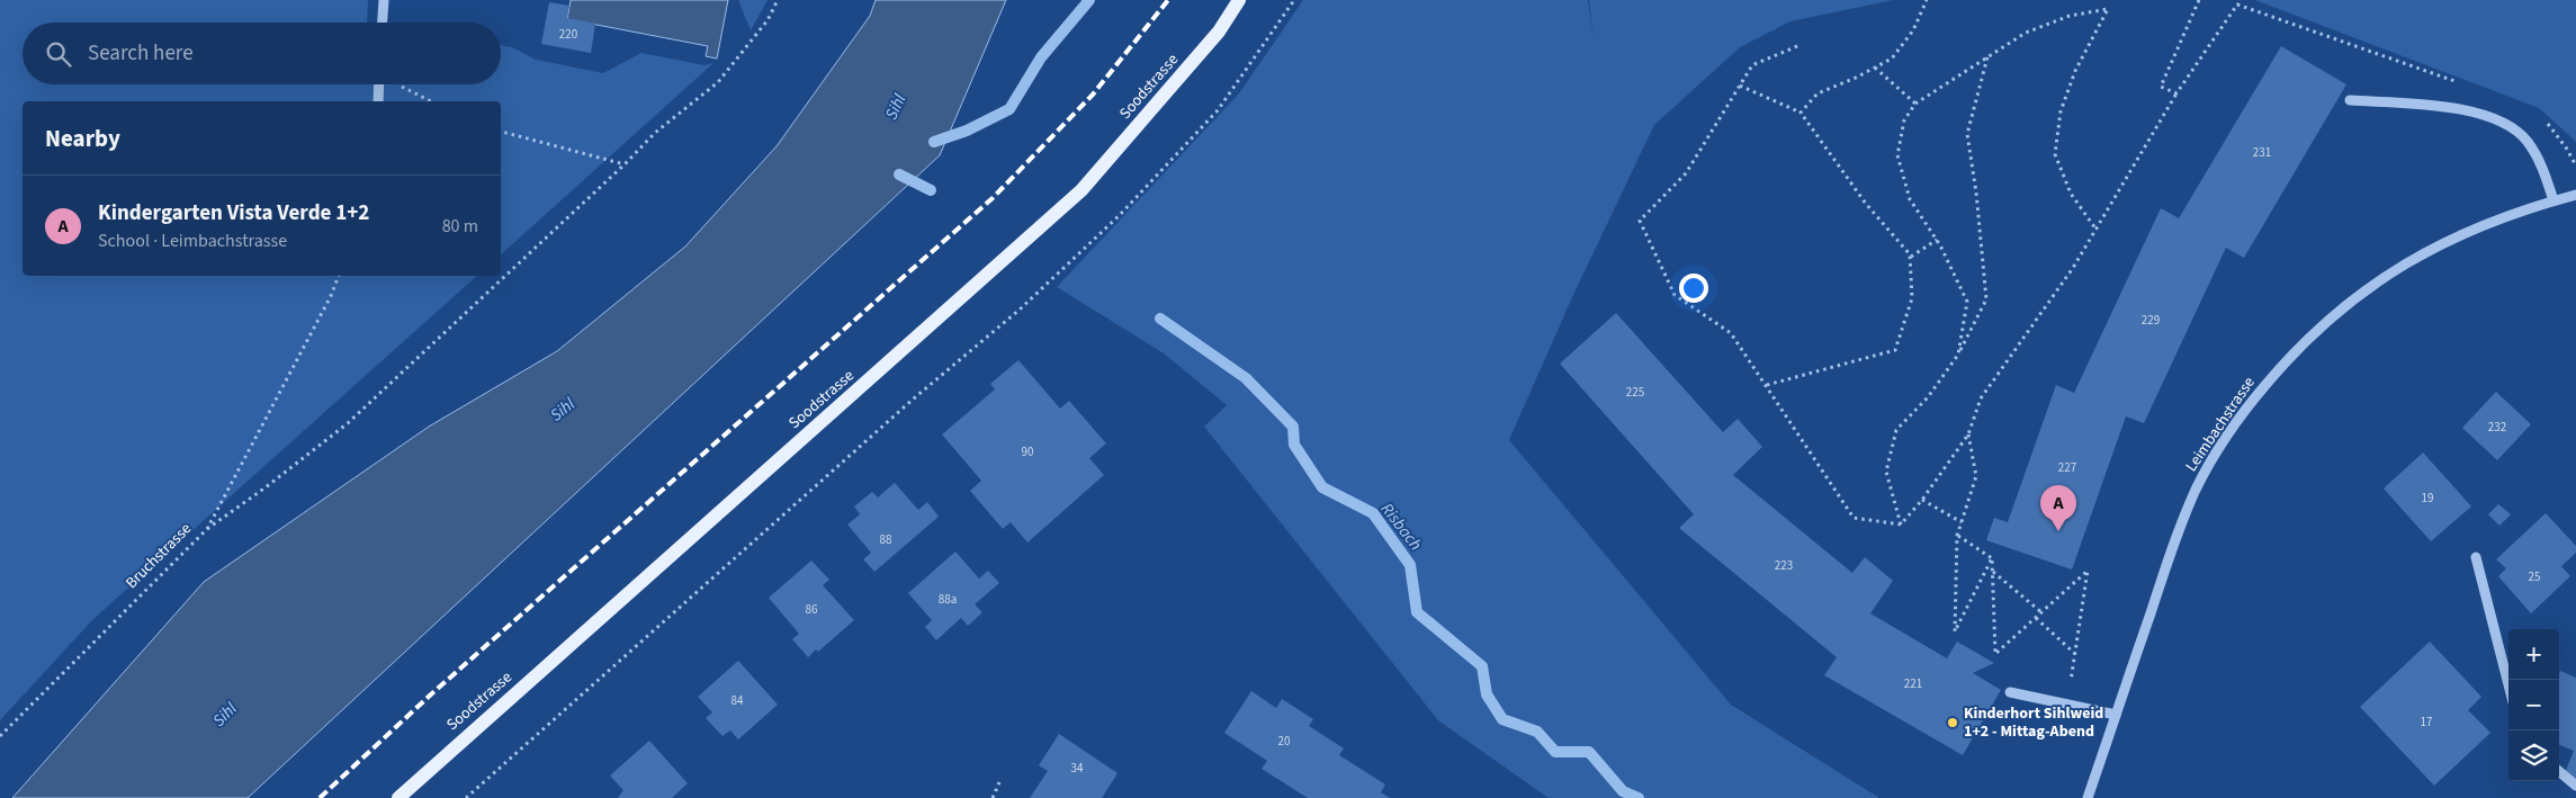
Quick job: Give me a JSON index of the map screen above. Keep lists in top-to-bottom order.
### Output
{
  "streets": {
    "main road": ["Soodstrasse"],
    "street": ["Leimbachstrasse"],
    "path": ["Bruchstrasse"]
  },
  "water": ["Sihl", "Risbach"],
  "places": ["Kinderhort Sihlweid 1+2 - Mittag-Abend"],
  "house_numbers": [
    "220",
    "231",
    "229",
    "225",
    "232",
    "90",
    "227",
    "19",
    "88",
    "223",
    "25",
    "88a",
    "86",
    "221",
    "84",
    "17",
    "20",
    "34"
  ],
  "page": {
    "search": "Search here",
    "heading": "Nearby",
    "list": [
      {
        "mark": "A",
        "name": "Kindergarten Vista Verde 1+2",
        "note": "School · Leimbachstrasse",
        "value": "80 m"
      }
    ],
    "pins": "A",
    "map_buttons": ["+", "−"]
  }
}
